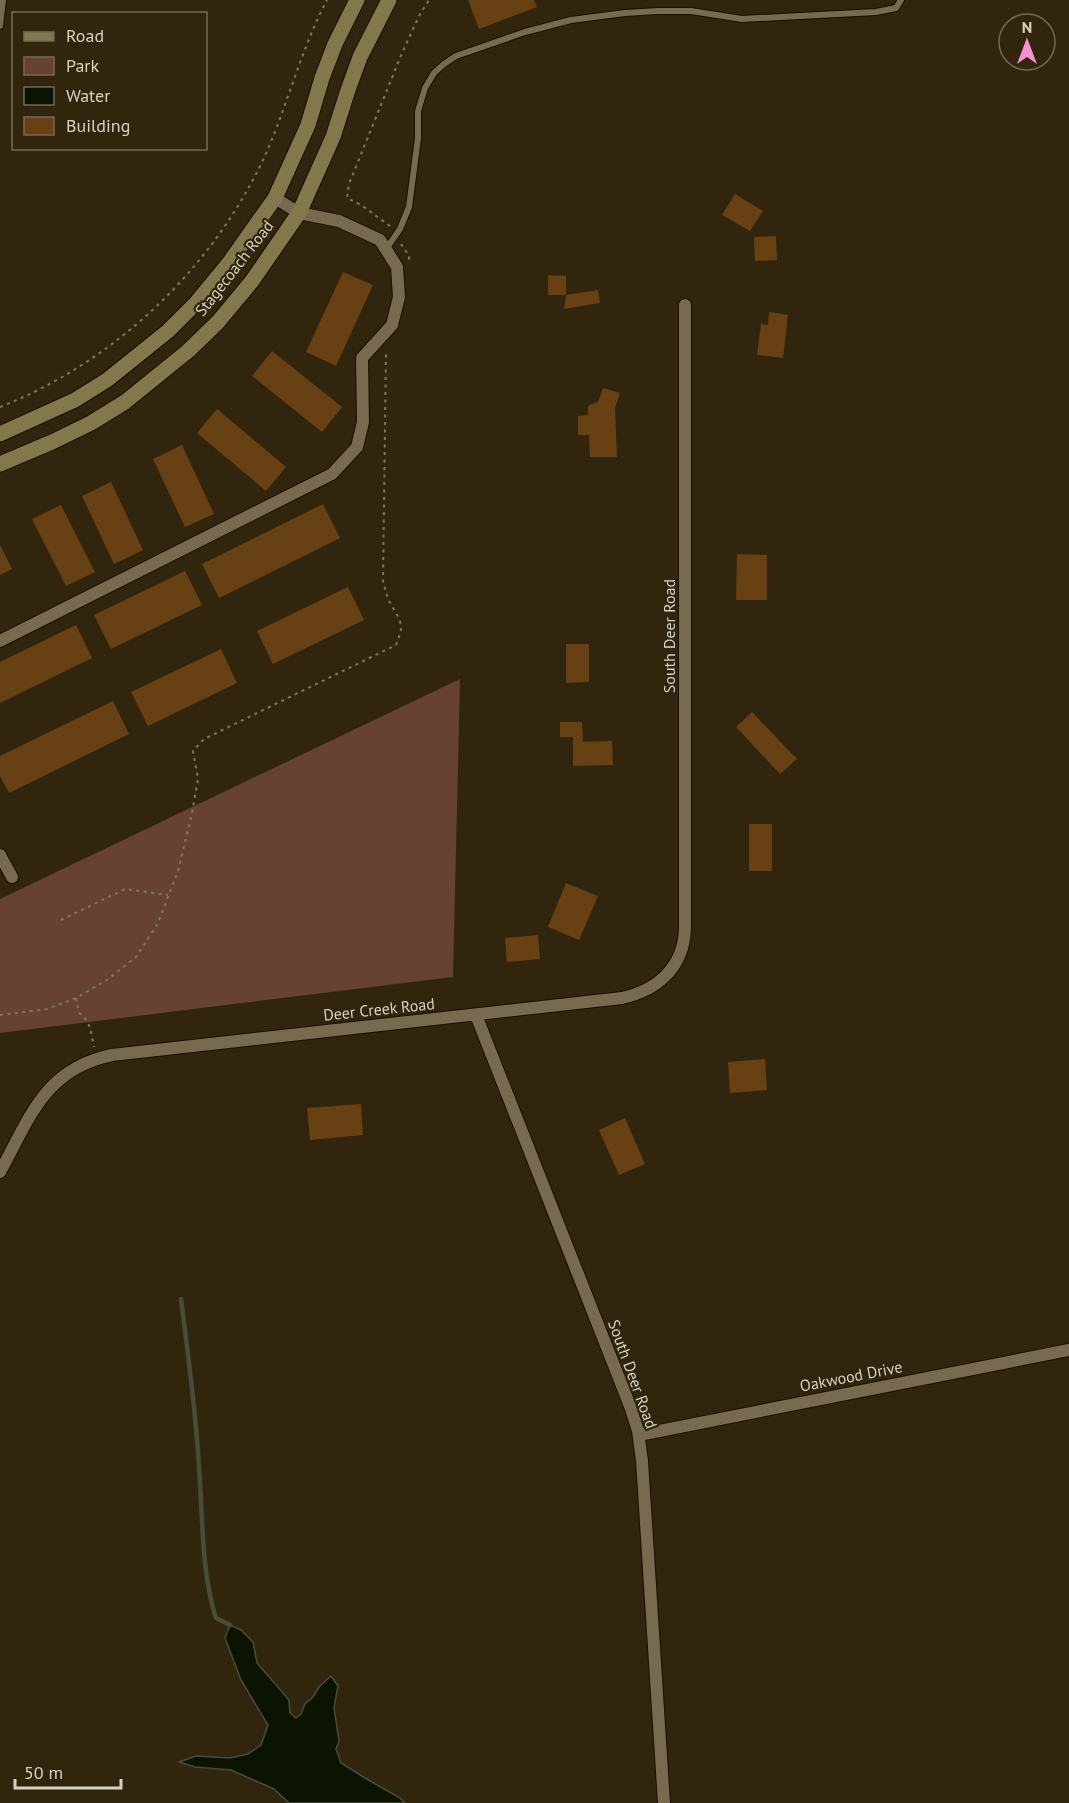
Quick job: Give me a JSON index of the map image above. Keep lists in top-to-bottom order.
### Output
{
  "streets": {
    "street": [
      "Stagecoach Road",
      "South Deer Road",
      "Deer Creek Road",
      "Oakwood Drive"
    ]
  },
  "crossings": [
    ["South Deer Road", "Deer Creek Road"],
    ["South Deer Road", "Oakwood Drive"]
  ],
  "legend": [
    "Road",
    "Park",
    "Water",
    "Building"
  ],
  "scale_bar": "50 m",
  "north": "top"
}
